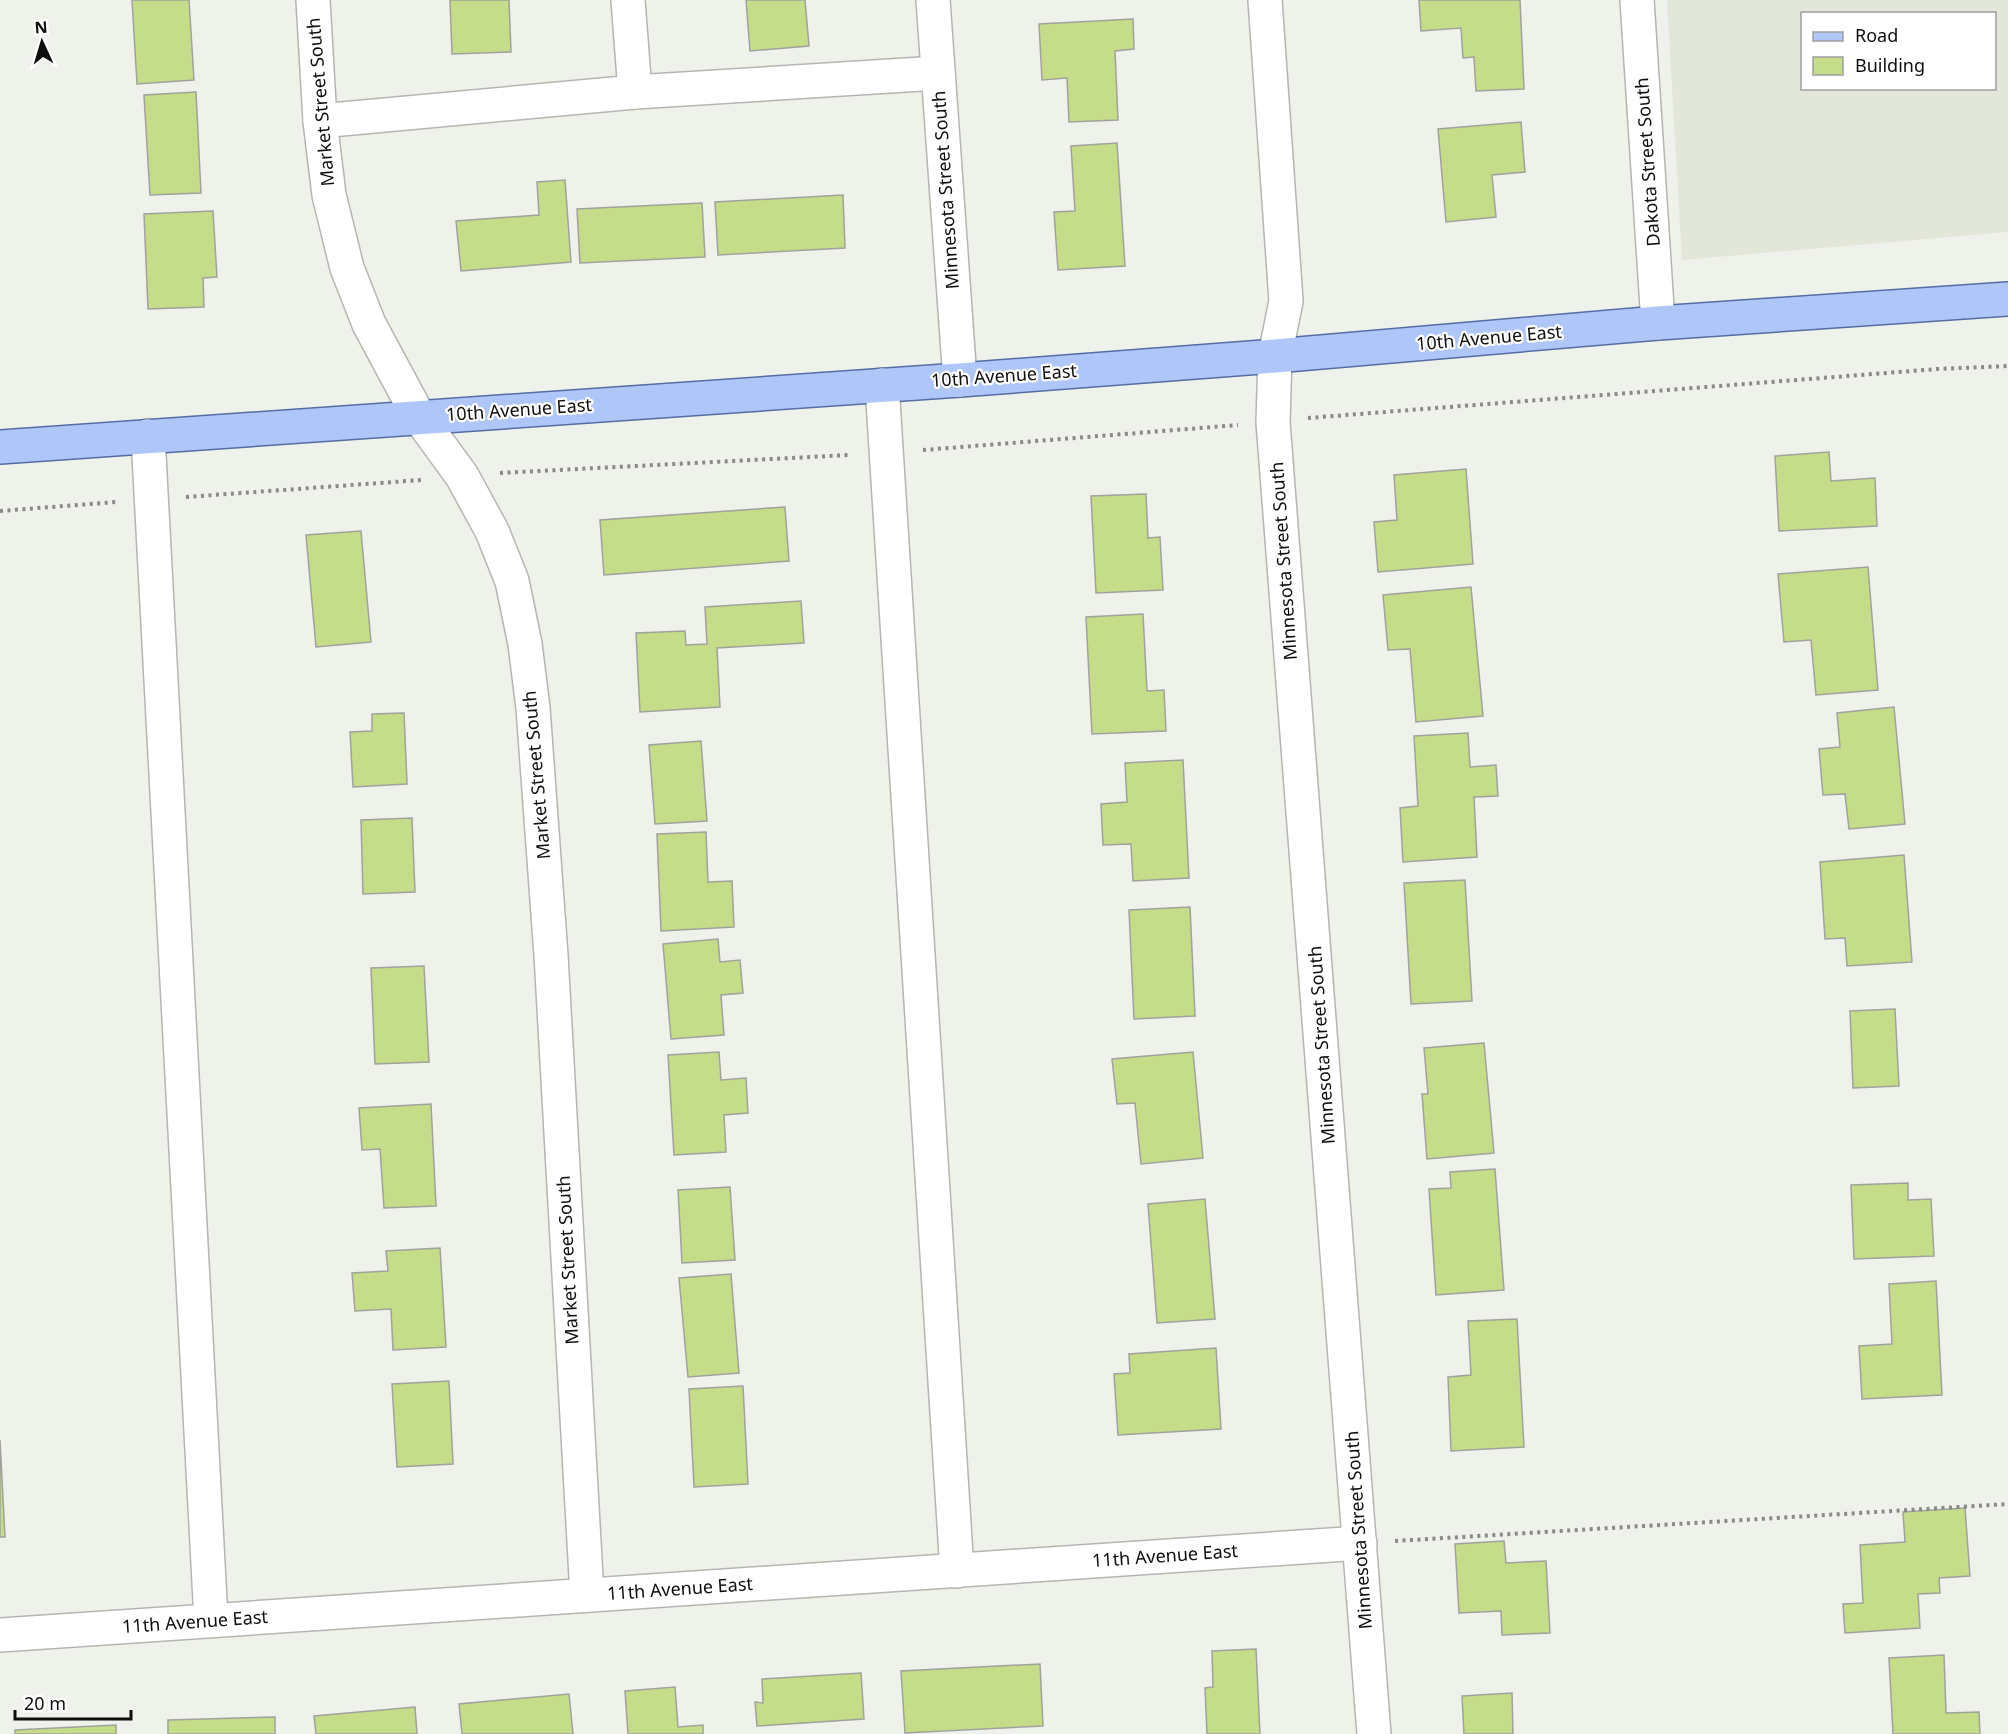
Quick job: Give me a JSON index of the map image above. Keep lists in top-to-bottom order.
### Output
{
  "streets": {
    "main road": ["10th Avenue East"],
    "street": [
      "Market Street South",
      "Dakota Street South",
      "Minnesota Street South",
      "11th Avenue East"
    ]
  },
  "crossings": [
    ["Market Street South", "10th Avenue East"],
    ["Market Street South", "11th Avenue East"],
    ["Dakota Street South", "10th Avenue East"],
    ["Minnesota Street South", "10th Avenue East"],
    ["Minnesota Street South", "11th Avenue East"]
  ],
  "legend": ["Road", "Building"],
  "scale_bar": "20 m",
  "north": "top"
}
